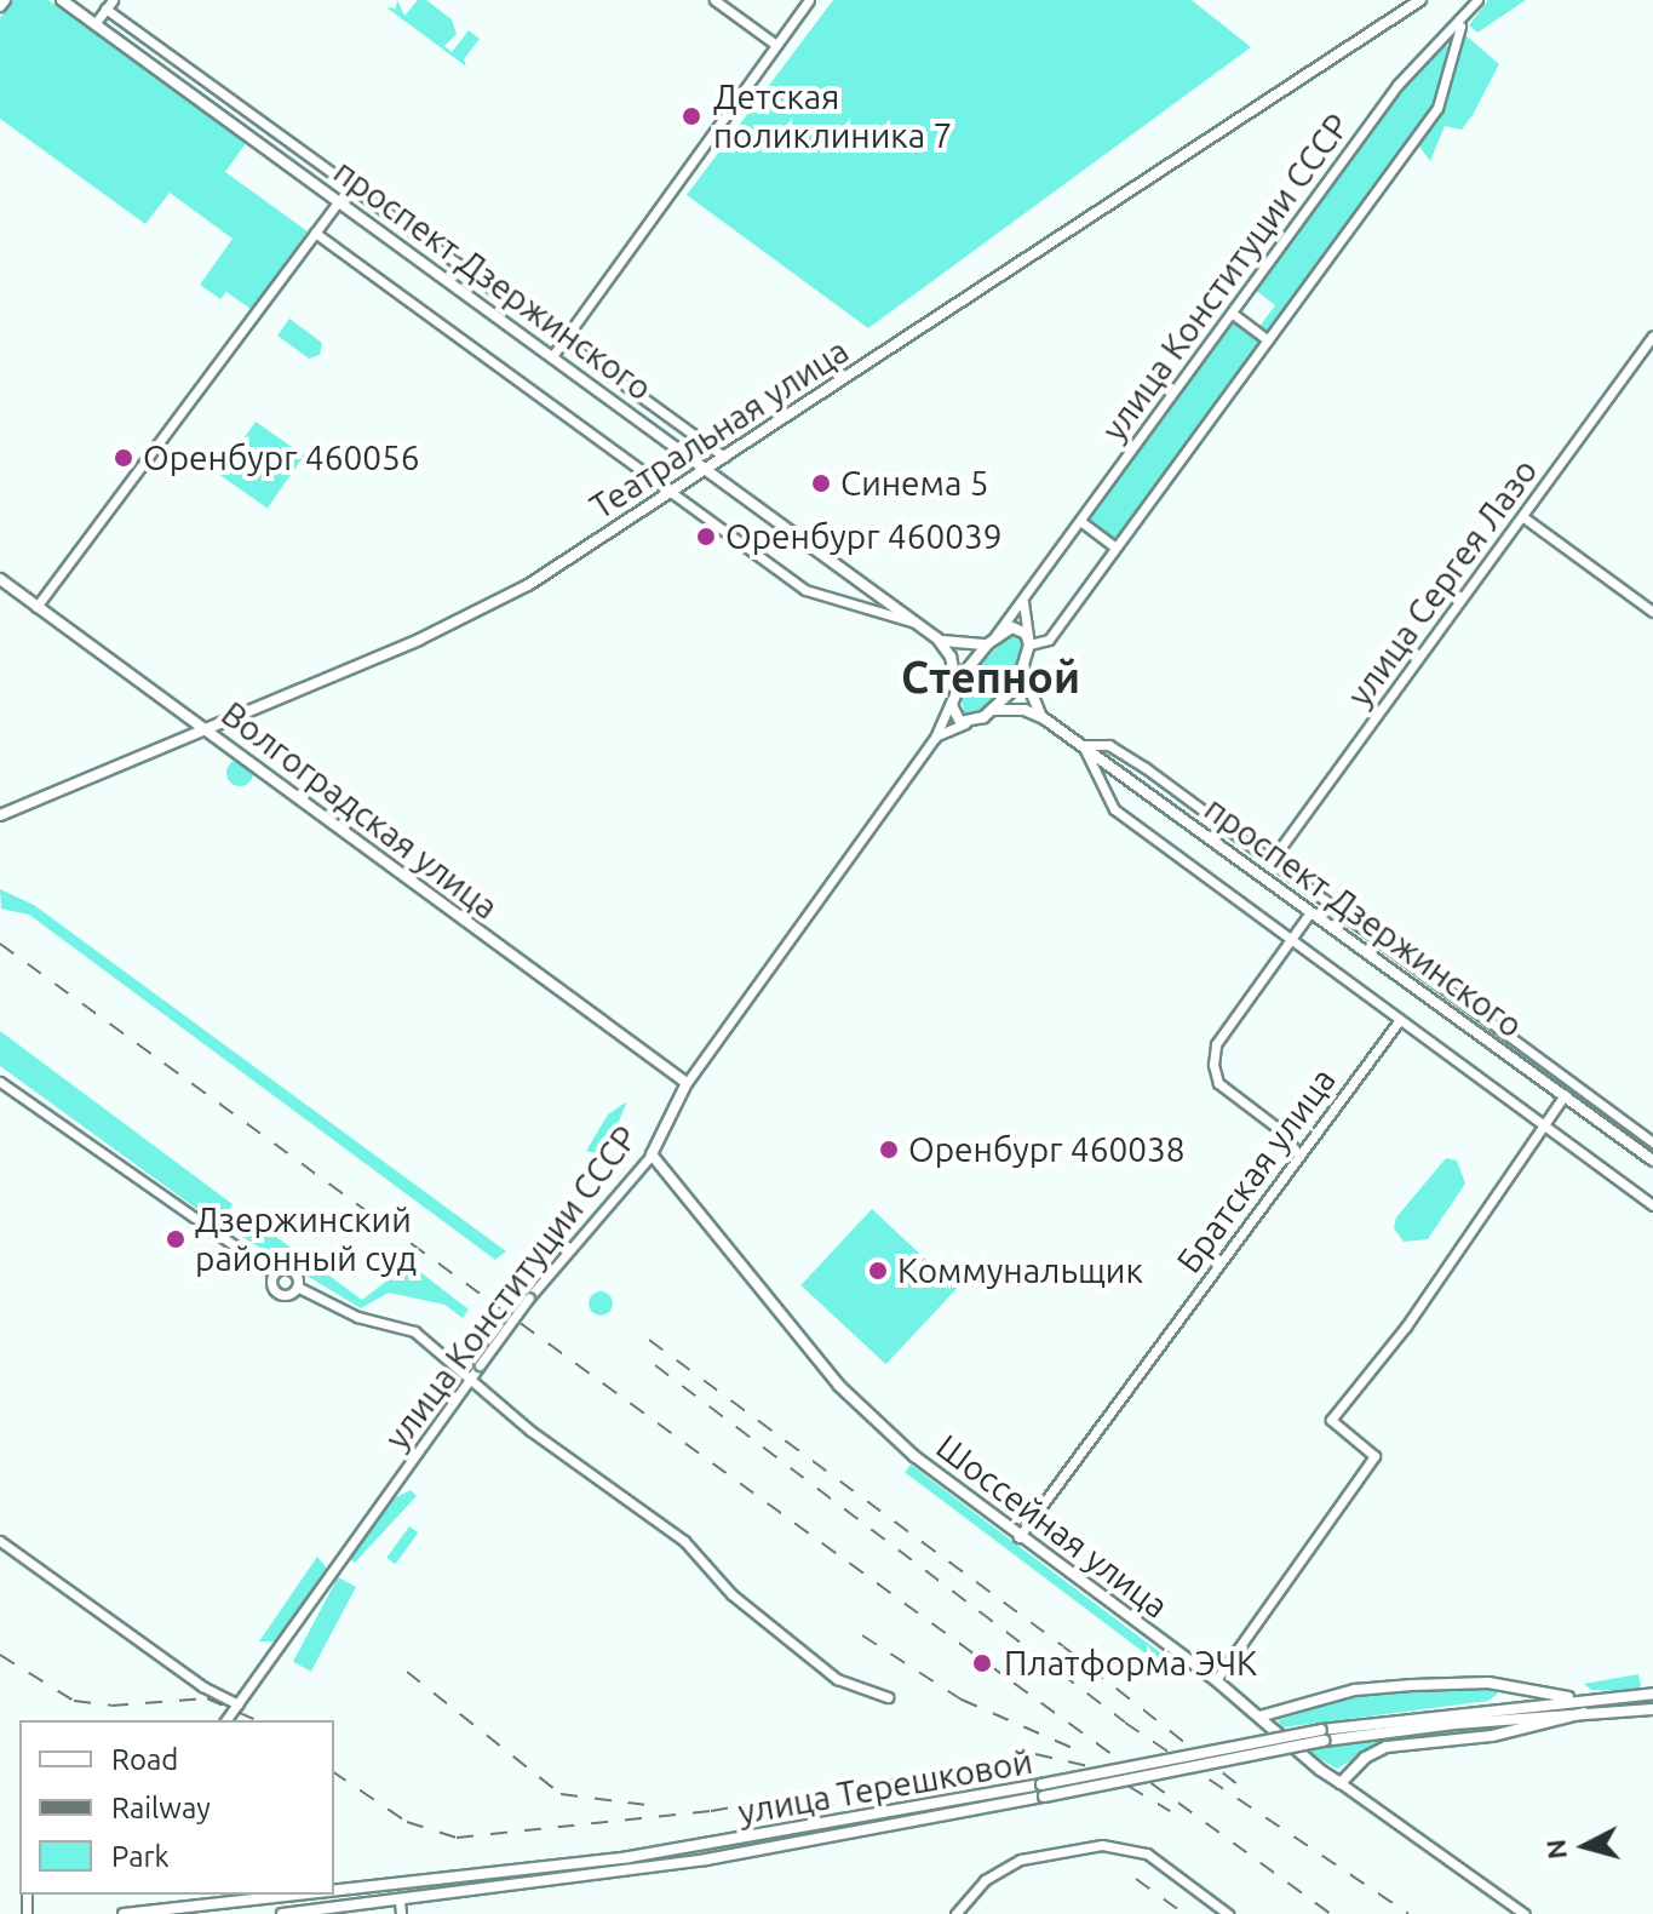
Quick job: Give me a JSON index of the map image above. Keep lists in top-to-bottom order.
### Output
{
  "streets": {
    "main road": [
      "улица Конституции СССР",
      "проспект Дзержинского",
      "Театральная улица",
      "Волгоградская улица",
      "Шоссейная улица",
      "улица Терешковой"
    ],
    "street": ["улица Сергея Лазо", "Братская улица"]
  },
  "crossings": [
    ["улица Конституции СССР", "проспект Дзержинского"],
    ["улица Конституции СССР", "Волгоградская улица"],
    ["улица Конституции СССР", "Шоссейная улица"],
    ["проспект Дзержинского", "Театральная улица"],
    ["Театральная улица", "Волгоградская улица"],
    ["Братская улица", "Шоссейная улица"]
  ],
  "districts": ["Степной"],
  "places": [
    "Детская поликлиника 7",
    "Оренбург 460056",
    "Синема 5",
    "Оренбург 460039",
    "Оренбург 460038",
    "Дзержинский районный суд",
    "Коммунальщик",
    "Платформа ЭЧК"
  ],
  "legend": ["Road", "Railway", "Park"],
  "north": "left"
}
